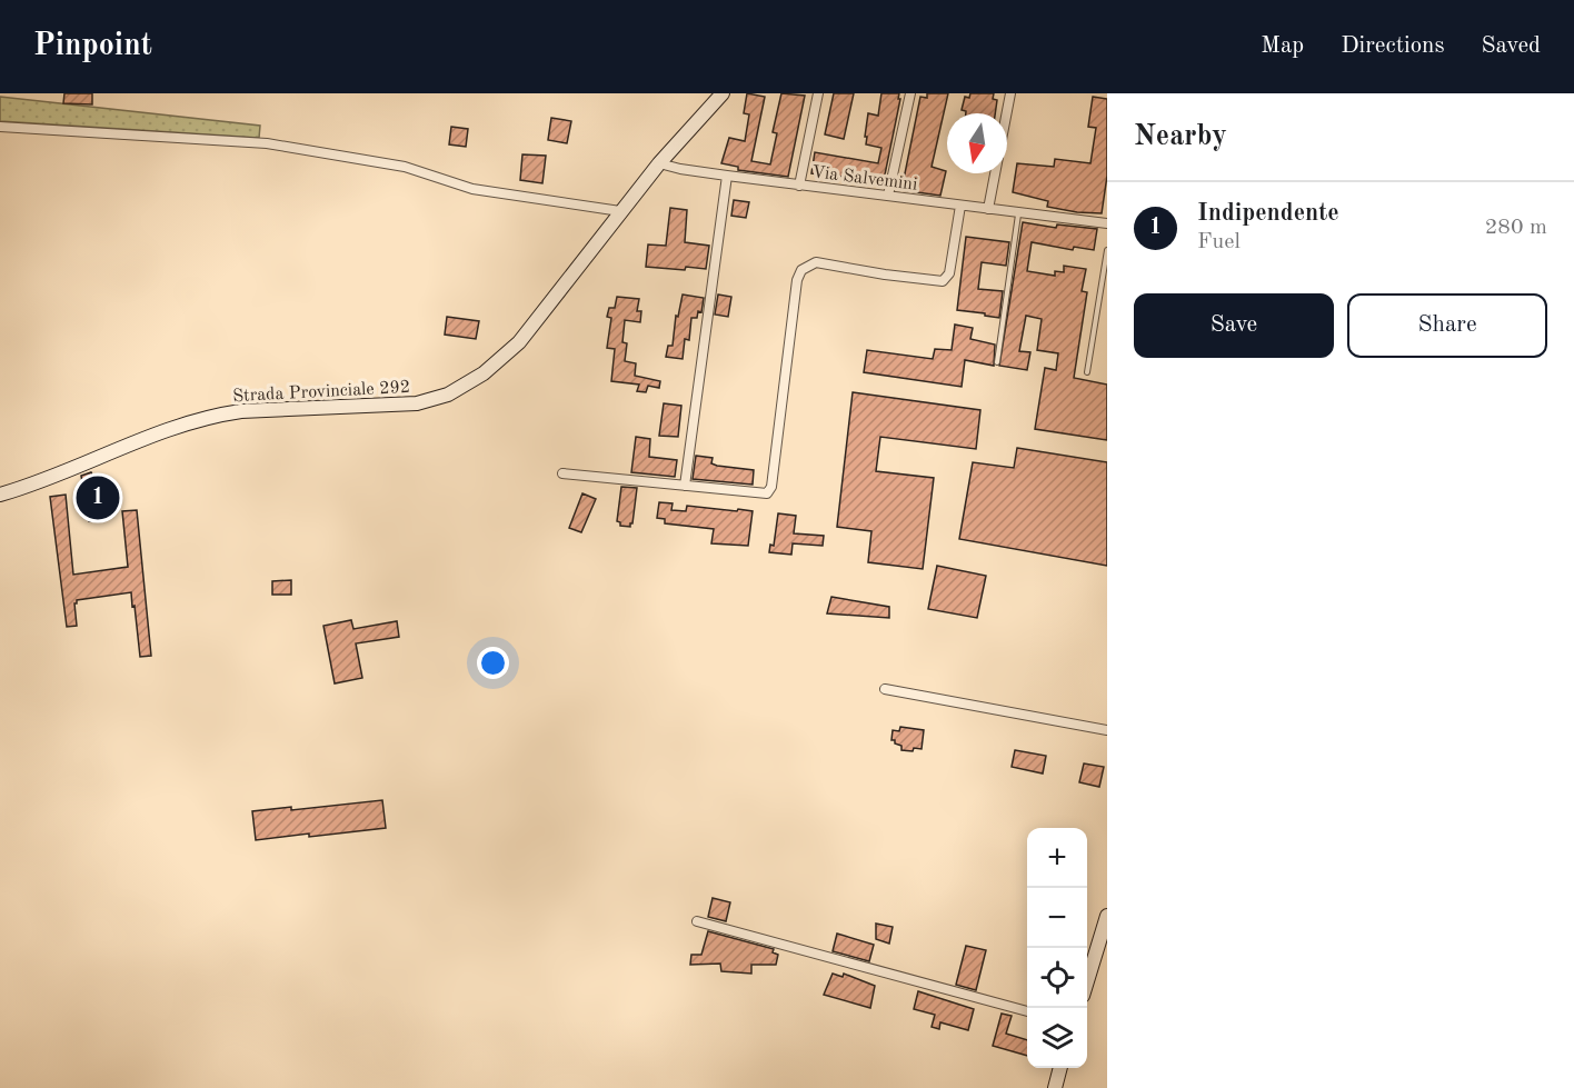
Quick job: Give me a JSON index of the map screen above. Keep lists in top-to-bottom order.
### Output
{
  "streets": {
    "street": ["Via Salvemini", "Strada Provinciale 292"]
  },
  "crossings": [
    ["Via Salvemini", "Strada Provinciale 292"]
  ],
  "north": "bottom",
  "page": {
    "header": "Pinpoint",
    "nav": ["Map", "Directions", "Saved"],
    "heading": "Nearby",
    "list": [
      {
        "mark": "1",
        "name": "Indipendente",
        "note": "Fuel",
        "value": "280 m"
      }
    ],
    "buttons": ["Save", "Share"],
    "pins": "1",
    "map_buttons": ["+", "−"]
  }
}
